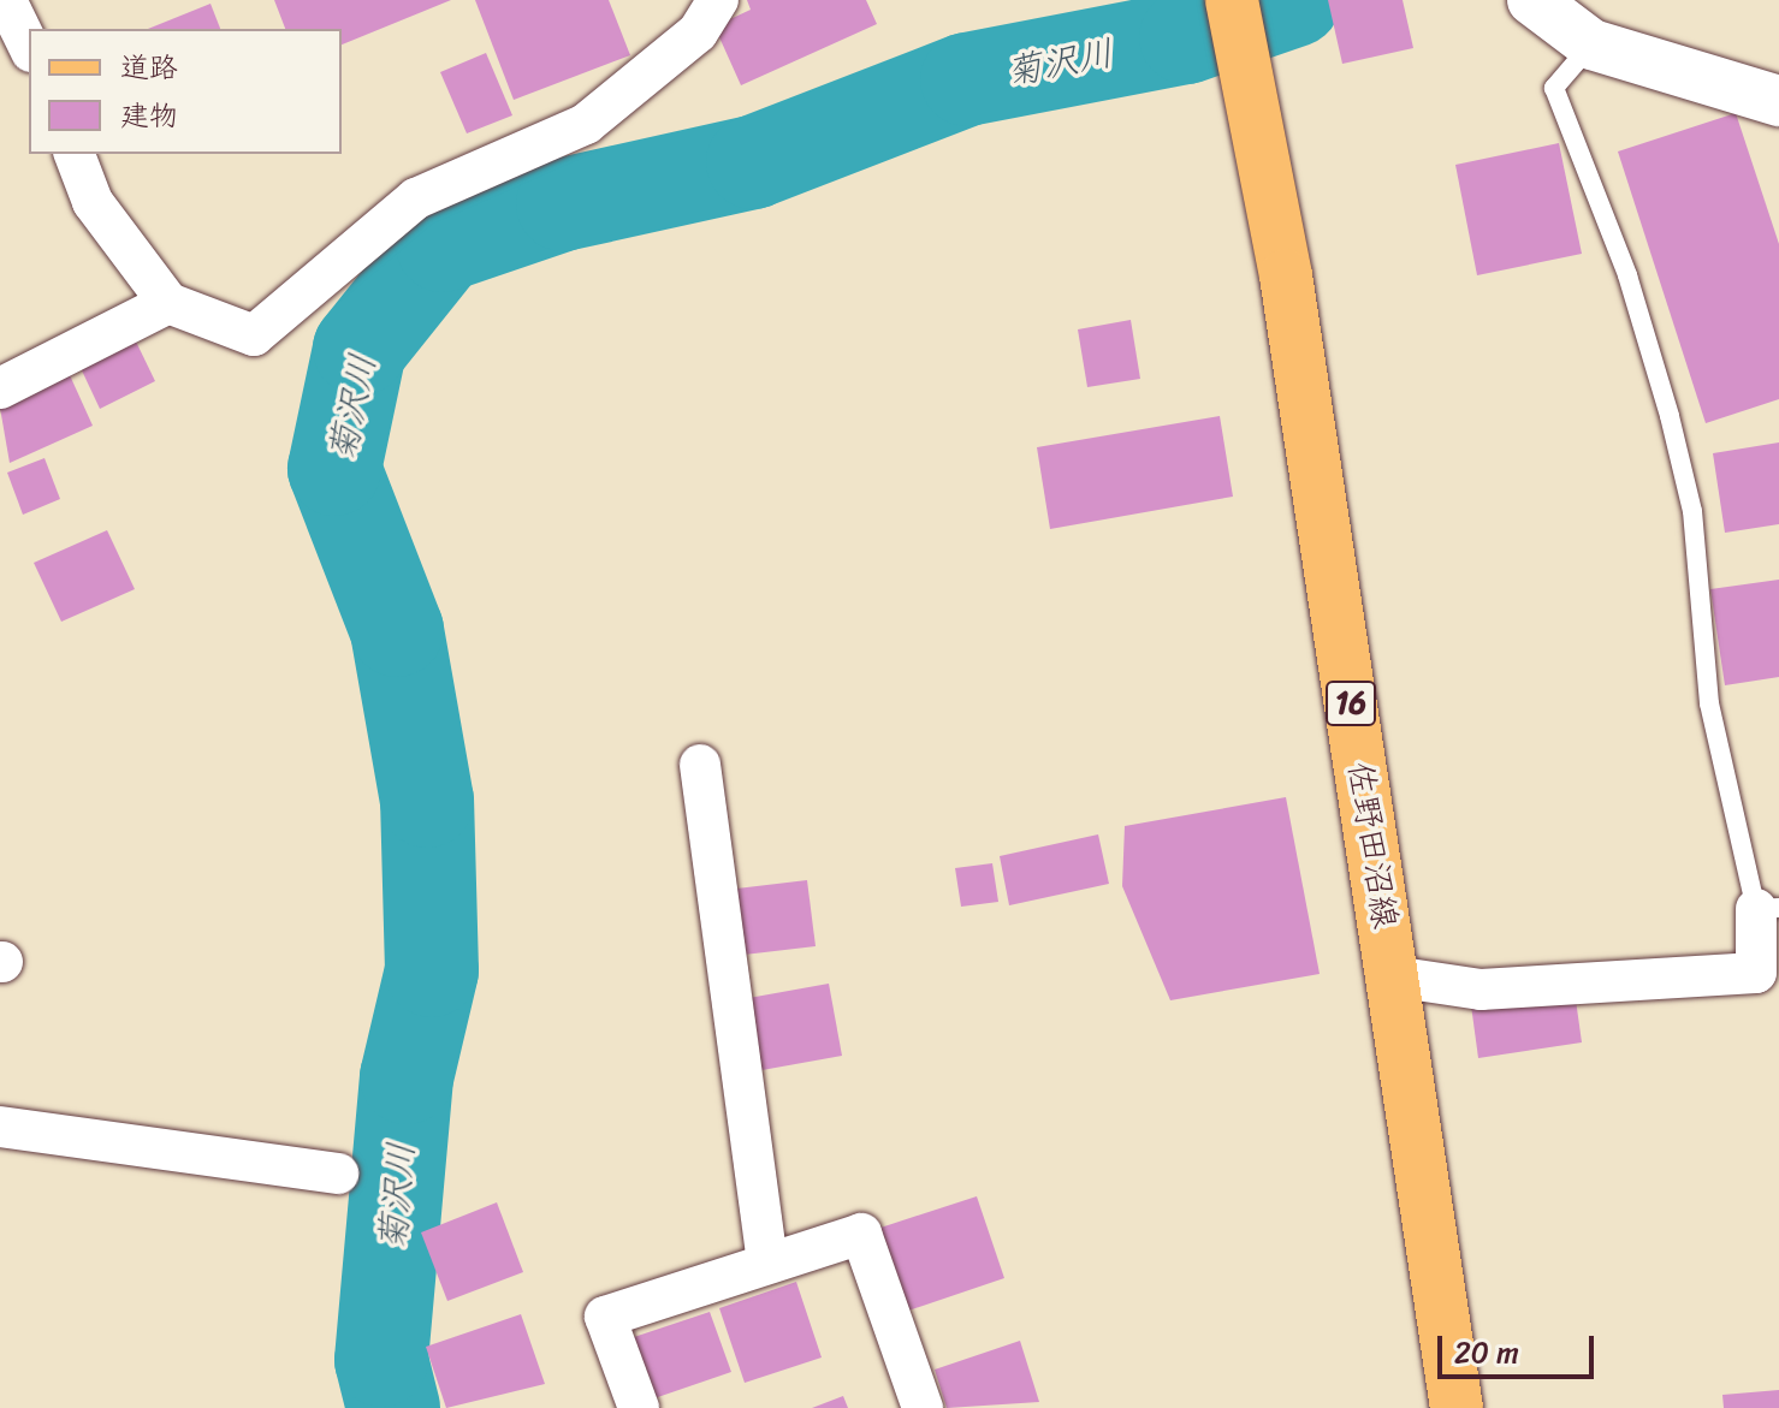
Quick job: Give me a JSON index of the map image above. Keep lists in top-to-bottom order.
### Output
{
  "streets": {
    "main road": ["16", "佐野田沼線"]
  },
  "water": ["菊沢川"],
  "legend": ["道路", "建物"],
  "scale_bar": "20 m"
}
